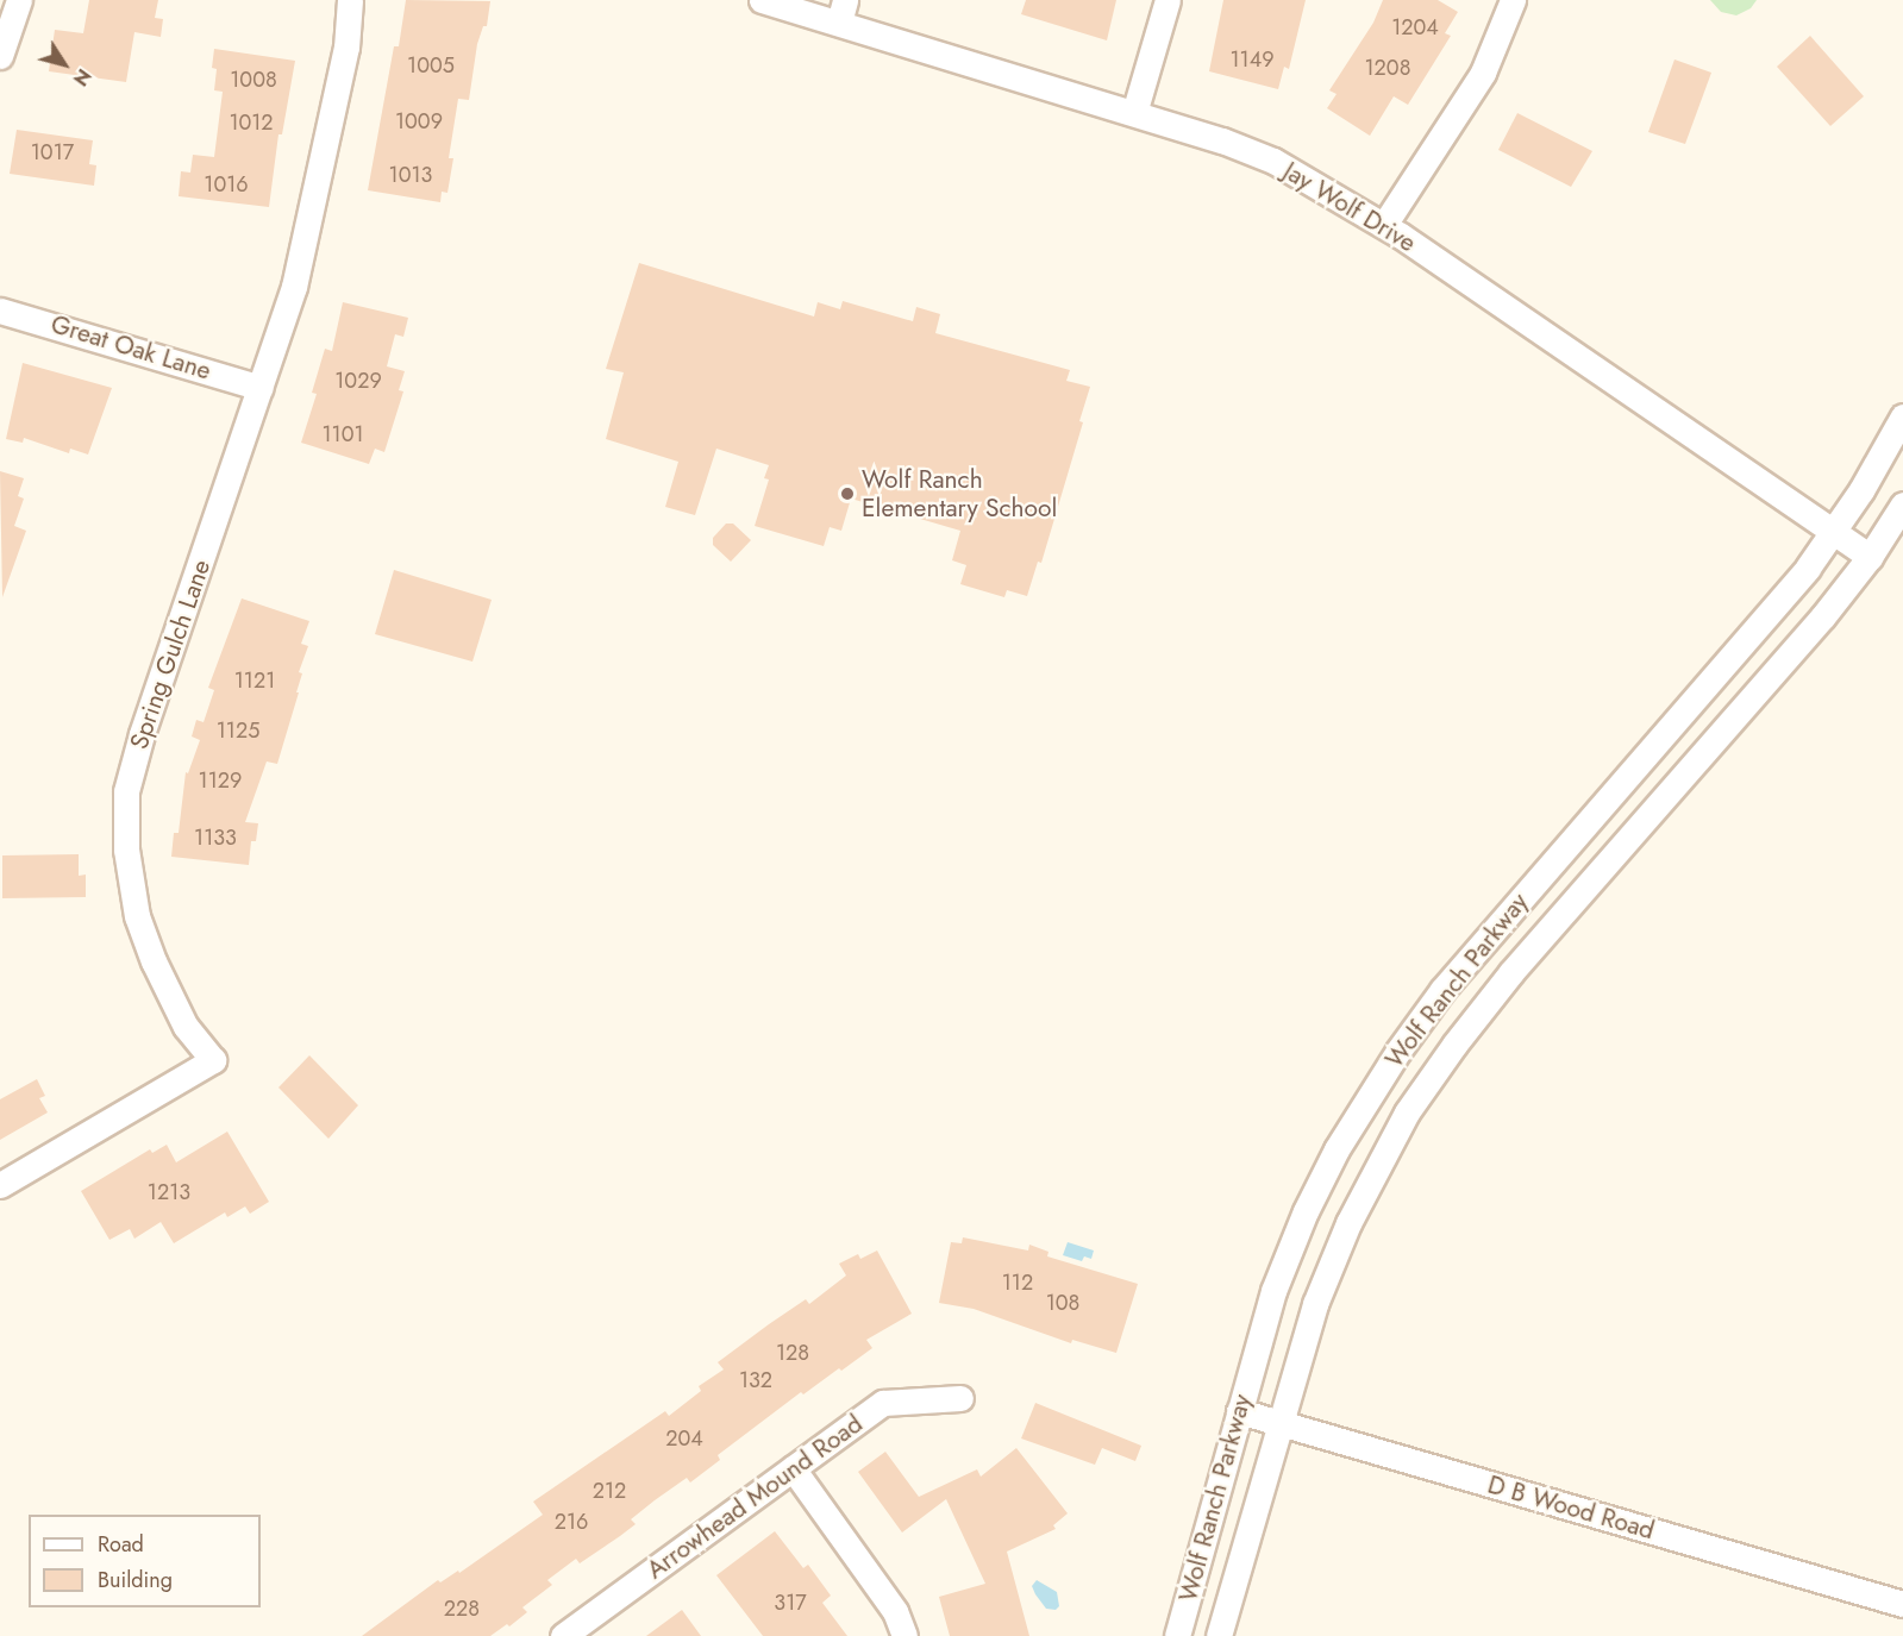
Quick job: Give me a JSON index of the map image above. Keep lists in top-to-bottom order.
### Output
{
  "streets": {
    "street": [
      "Jay Wolf Drive",
      "Great Oak Lane",
      "Spring Gulch Lane",
      "Wolf Ranch Parkway",
      "Arrowhead Mound Road",
      "D B Wood Road"
    ]
  },
  "crossings": [
    ["Jay Wolf Drive", "Wolf Ranch Parkway"],
    ["Great Oak Lane", "Spring Gulch Lane"],
    ["Wolf Ranch Parkway", "D B Wood Road"]
  ],
  "places": ["Wolf Ranch Elementary School"],
  "house_numbers": [
    "1204",
    "1149",
    "1005",
    "1208",
    "1008",
    "1009",
    "1012",
    "1017",
    "1013",
    "1016",
    "1029",
    "1101",
    "1121",
    "1125",
    "1129",
    "1133",
    "1213",
    "112",
    "108",
    "128",
    "132",
    "204",
    "212",
    "216",
    "317",
    "228"
  ],
  "legend": ["Road", "Building"],
  "north": "bottom right"
}
